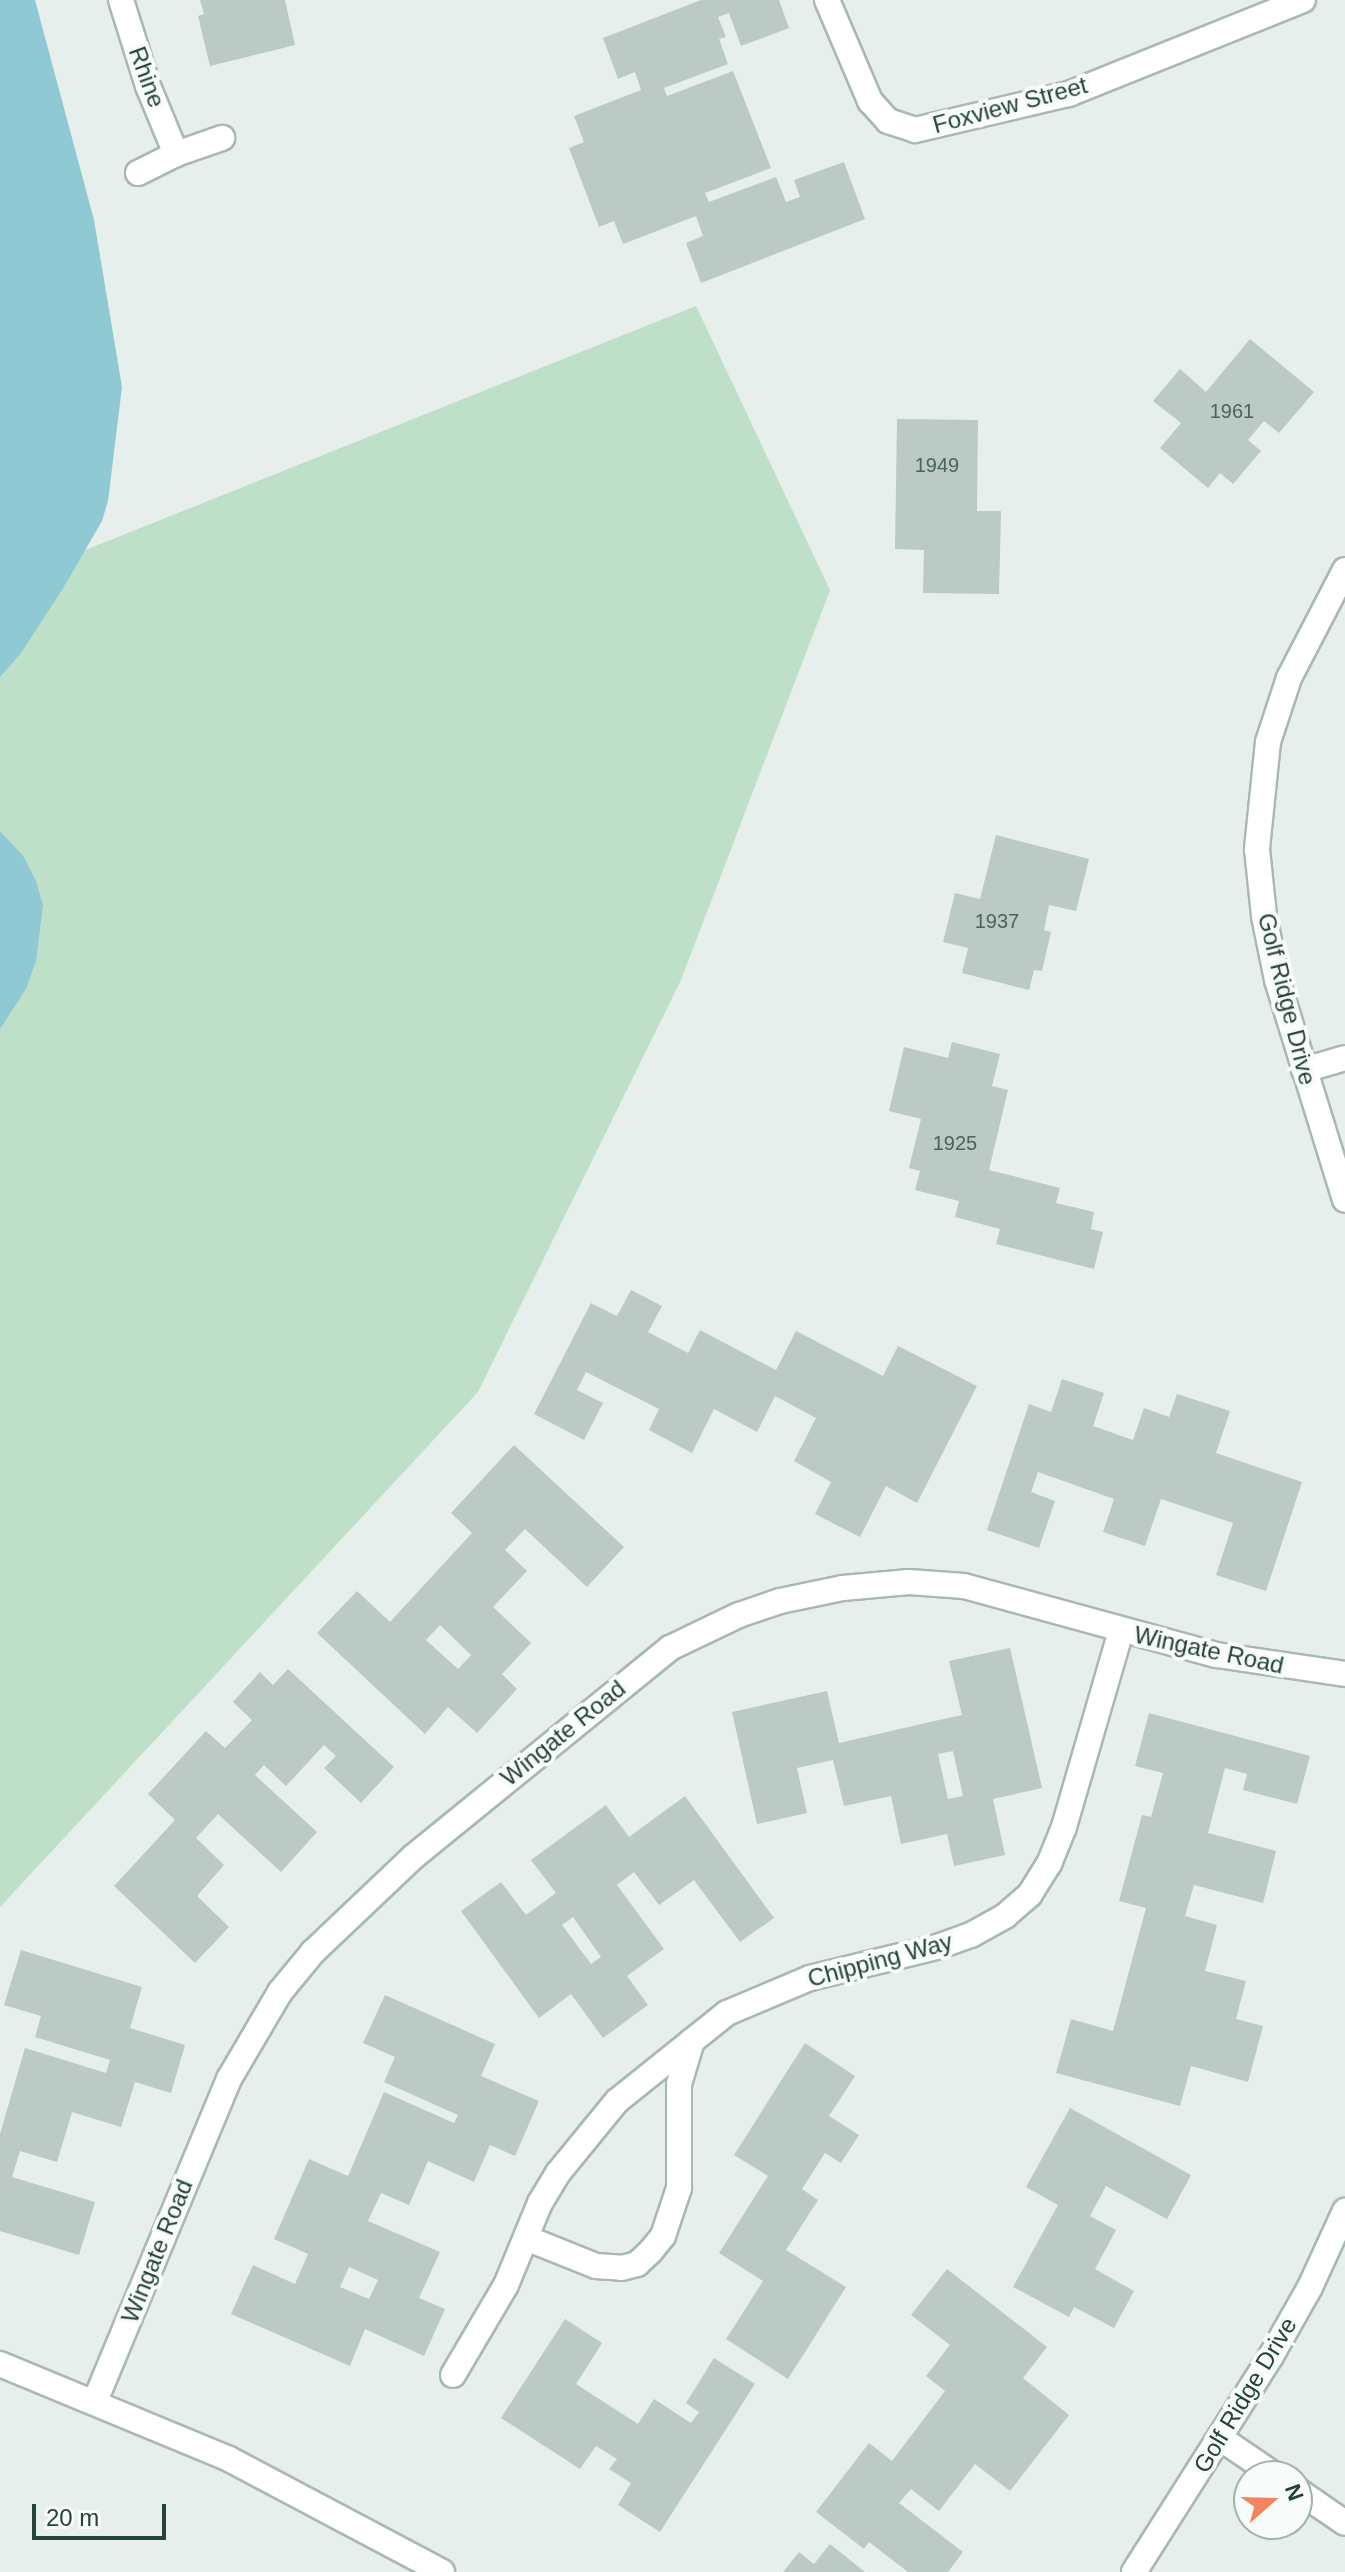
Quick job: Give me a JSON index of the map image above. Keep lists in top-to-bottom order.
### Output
{
  "streets": {
    "street": [
      "Rhine",
      "Foxview Street",
      "Golf Ridge Drive",
      "Wingate Road",
      "Chipping Way"
    ]
  },
  "crossings": [
    ["Wingate Road", "Chipping Way"]
  ],
  "house_numbers": [
    "1961",
    "1949",
    "1937",
    "1925"
  ],
  "scale_bar": "20 m",
  "north": "right"
}
